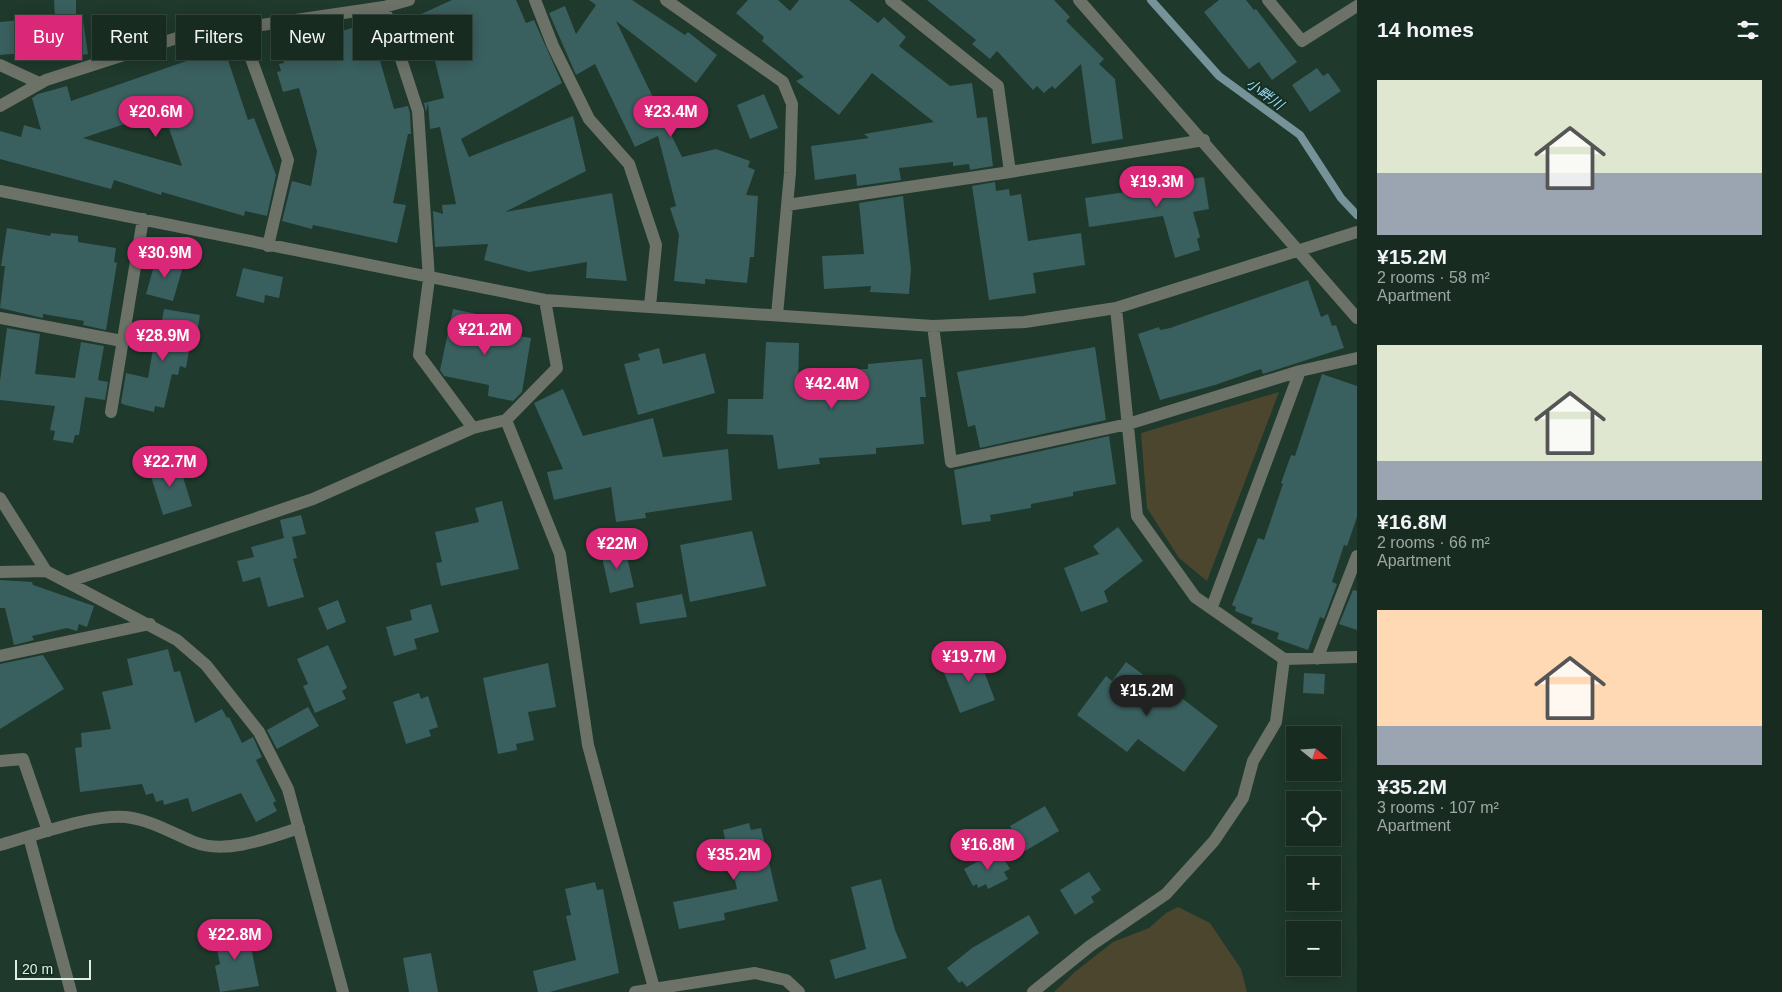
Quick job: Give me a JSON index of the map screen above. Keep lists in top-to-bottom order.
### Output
{
  "water": ["小畔川"],
  "scale_bar": "20 m",
  "north": "right",
  "page": {
    "heading": "14 homes",
    "chip": [
      "Buy",
      "Rent",
      "Filters",
      "New",
      "Apartment"
    ],
    "list": [
      {
        "name": "¥15.2M",
        "note": "2 rooms · 58 m² · Apartment"
      },
      {
        "name": "¥16.8M",
        "note": "2 rooms · 66 m² · Apartment"
      },
      {
        "name": "¥35.2M",
        "note": "3 rooms · 107 m² · Apartment"
      }
    ],
    "price": [
      "¥20.6M",
      "¥23.4M",
      "¥19.3M",
      "¥30.9M",
      "¥21.2M",
      "¥28.9M",
      "¥42.4M",
      "¥22.7M",
      "¥22M",
      "¥19.7M",
      "¥15.2M",
      "¥16.8M",
      "¥35.2M",
      "¥22.8M"
    ],
    "map_buttons": ["+", "−"],
    "scale": "20 m"
  }
}
